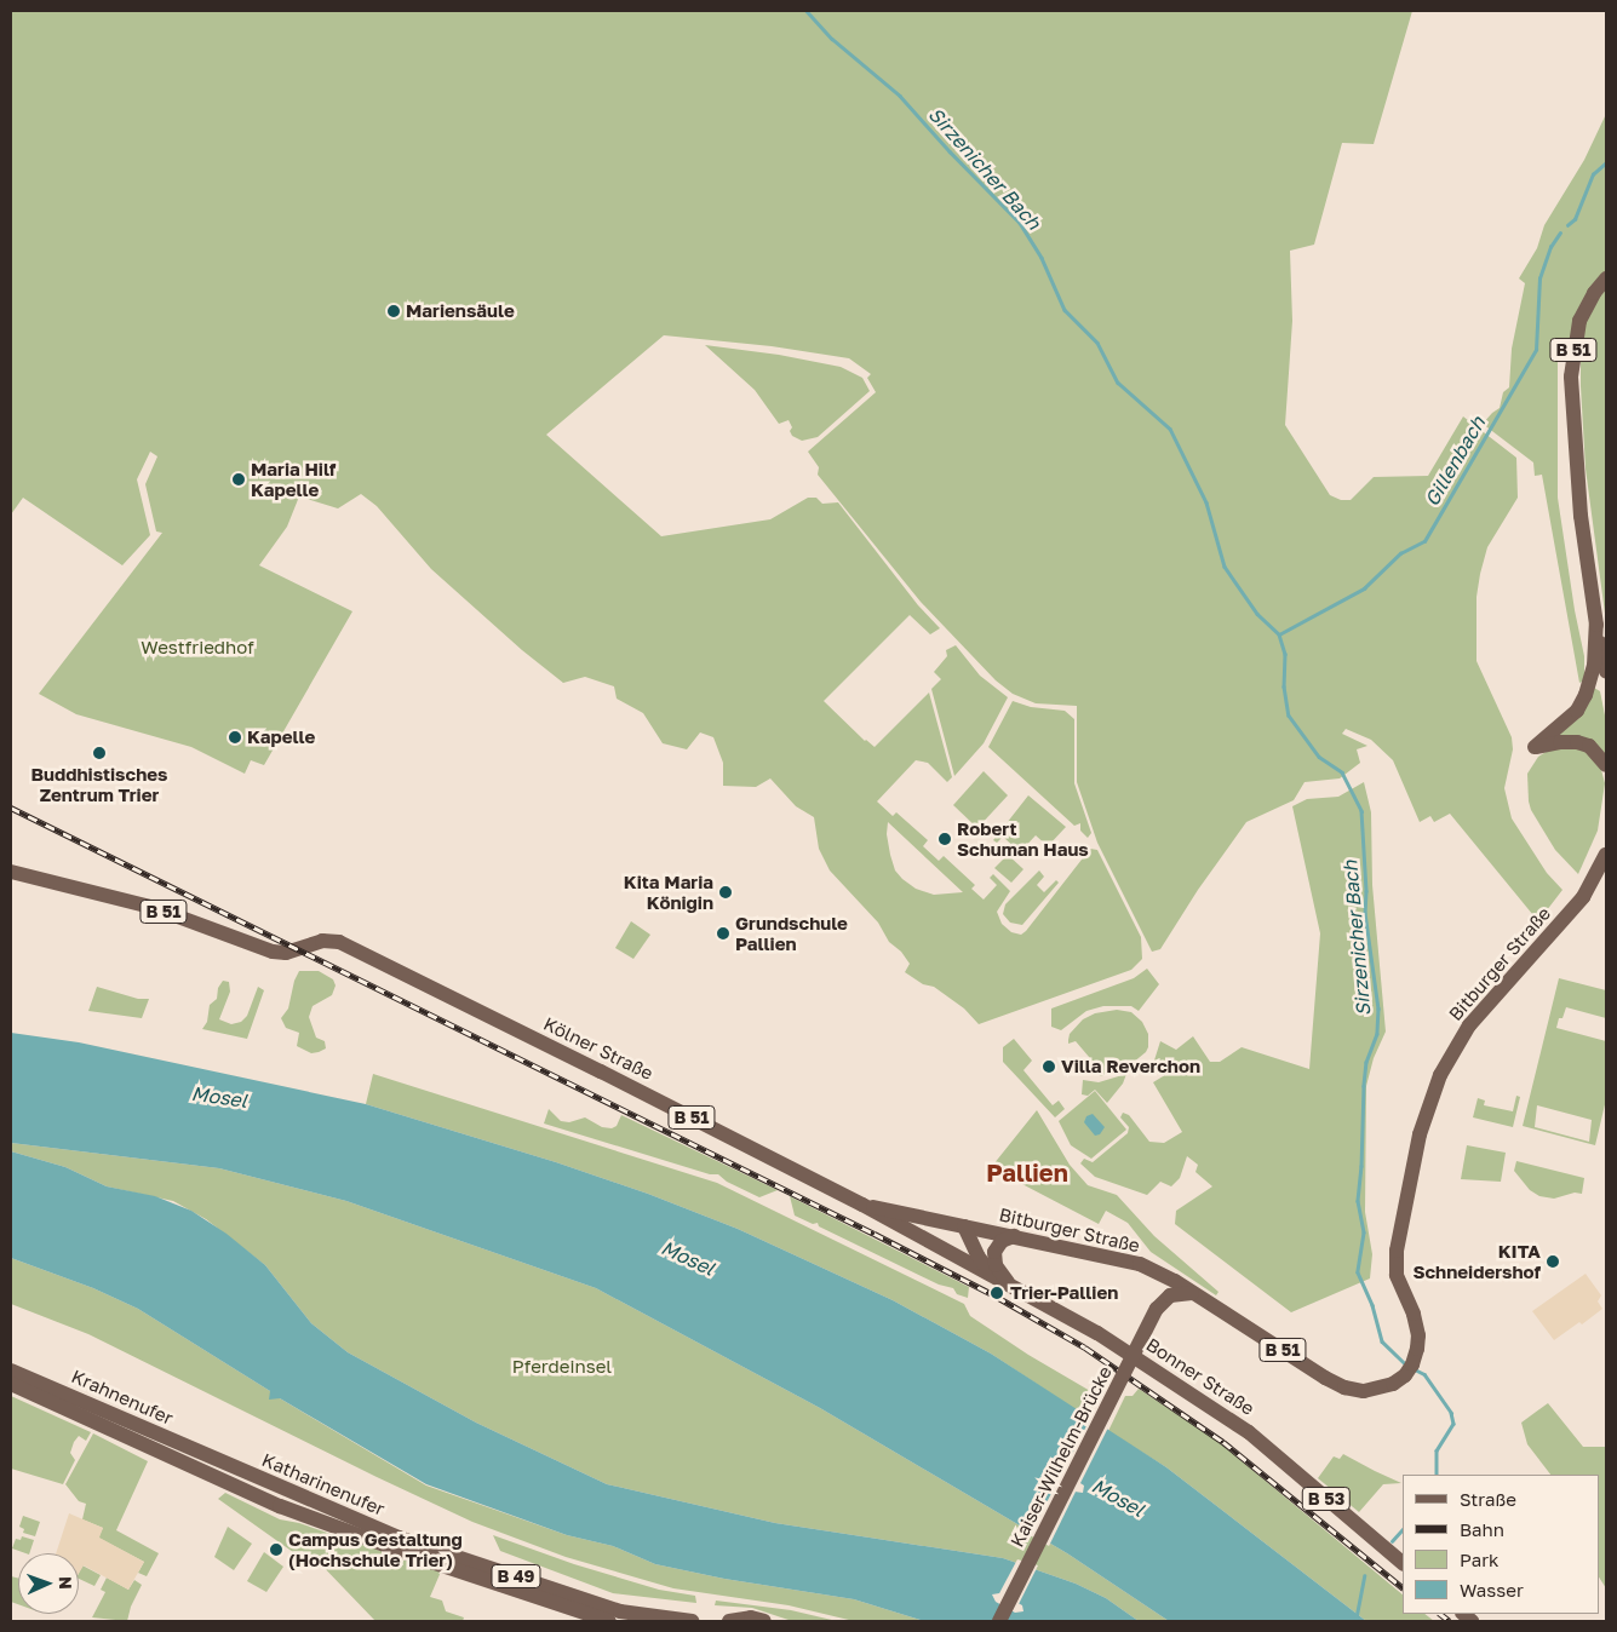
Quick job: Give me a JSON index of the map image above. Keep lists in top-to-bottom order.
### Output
{
  "streets": {
    "main road": [
      "B 51",
      "Bitburger Straße",
      "Kölner Straße",
      "Bonner Straße",
      "Krahnenufer",
      "Kaiser-Wilhelm-Brücke",
      "Katharinenufer",
      "B 53",
      "B 49"
    ]
  },
  "crossings": [
    ["Bitburger Straße", "Kölner Straße"],
    ["Bitburger Straße", "Bonner Straße"],
    ["Bitburger Straße", "Kaiser-Wilhelm-Brücke"],
    ["Kölner Straße", "Bonner Straße"],
    ["Krahnenufer", "Katharinenufer"]
  ],
  "districts": ["Pallien"],
  "water": ["Sirzenicher Bach", "Gillenbach", "Mosel"],
  "parks": ["Westfriedhof", "Pferdeinsel"],
  "places": [
    "Mariensäule",
    "Maria Hilf Kapelle",
    "Kapelle",
    "Buddhistisches Zentrum Trier",
    "Robert Schuman Haus",
    "Kita Maria Königin",
    "Grundschule Pallien",
    "Villa Reverchon",
    "KITA Schneidershof",
    "Trier-Pallien",
    "Campus Gestaltung (Hochschule Trier)"
  ],
  "legend": [
    "Straße",
    "Bahn",
    "Park",
    "Wasser"
  ],
  "north": "right"
}
